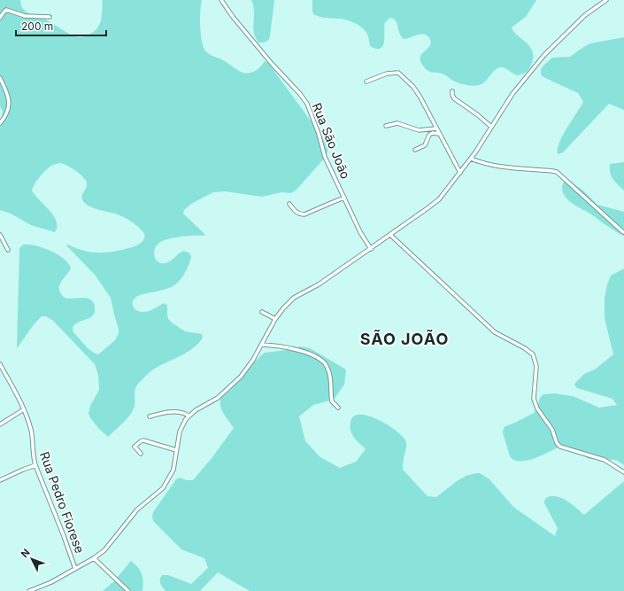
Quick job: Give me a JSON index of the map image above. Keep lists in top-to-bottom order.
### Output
{
  "streets": {
    "street": ["Rua São João", "Rua Pedro Fiorese"]
  },
  "districts": ["SÃO JOÃO"],
  "scale_bar": "200 m",
  "north": "top left"
}
